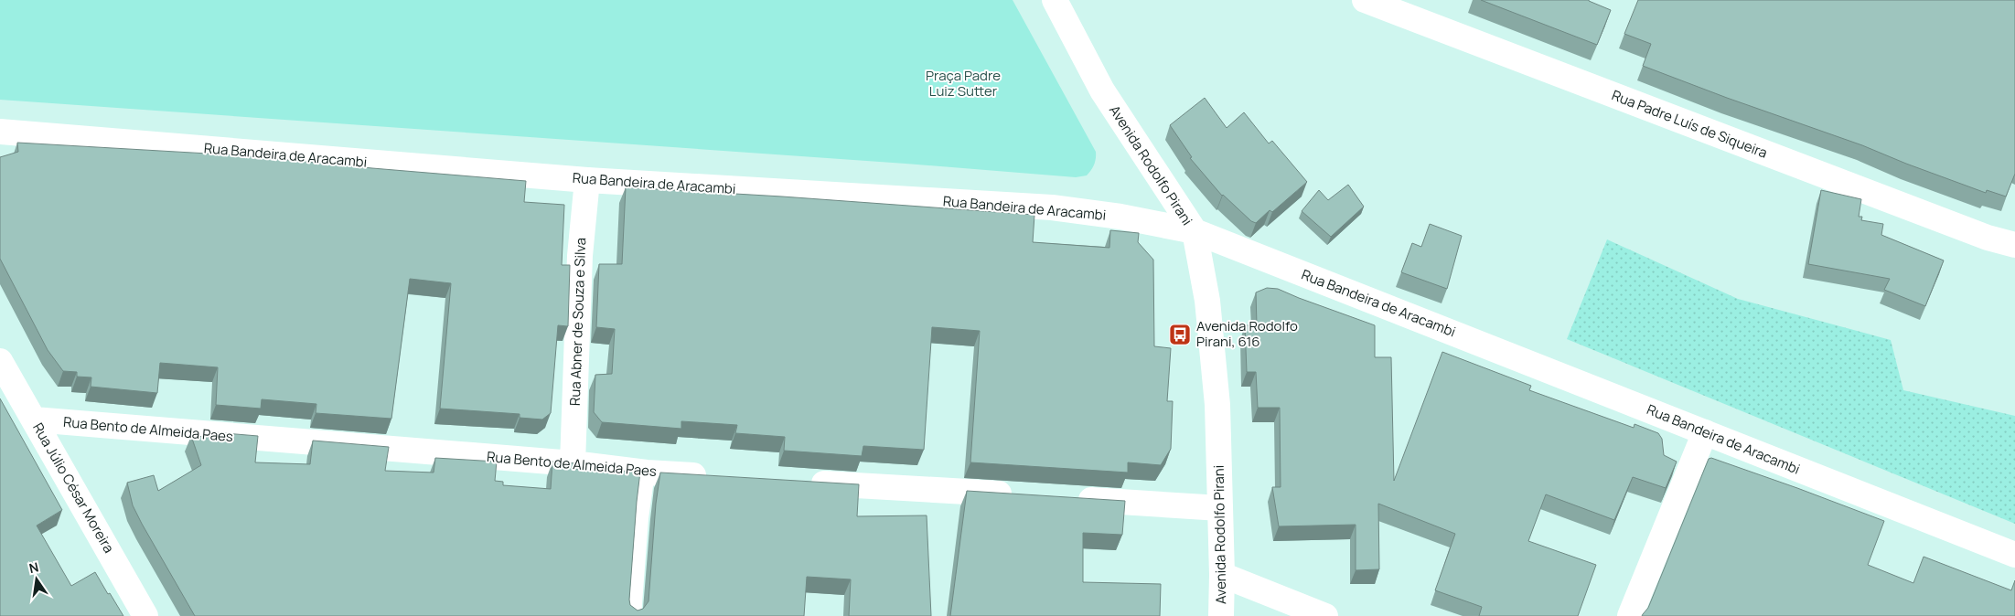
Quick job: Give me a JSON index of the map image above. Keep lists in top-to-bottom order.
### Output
{
  "streets": {
    "street": [
      "Rua Padre Luís de Siqueira",
      "Rua Bandeira de Aracambi",
      "Avenida Rodolfo Pirani",
      "Rua Abner de Souza e Silva",
      "Rua Bento de Almeida Paes",
      "Rua Júlio César Moreira"
    ]
  },
  "crossings": [
    ["Rua Bandeira de Aracambi", "Avenida Rodolfo Pirani"],
    ["Rua Bandeira de Aracambi", "Rua Abner de Souza e Silva"],
    ["Rua Abner de Souza e Silva", "Rua Bento de Almeida Paes"],
    ["Rua Bento de Almeida Paes", "Rua Júlio César Moreira"]
  ],
  "parks": ["Praça Padre Luiz Sutter"],
  "places": {
    "bus stop": ["Avenida Rodolfo Pirani, 616"]
  },
  "north": "top"
}
